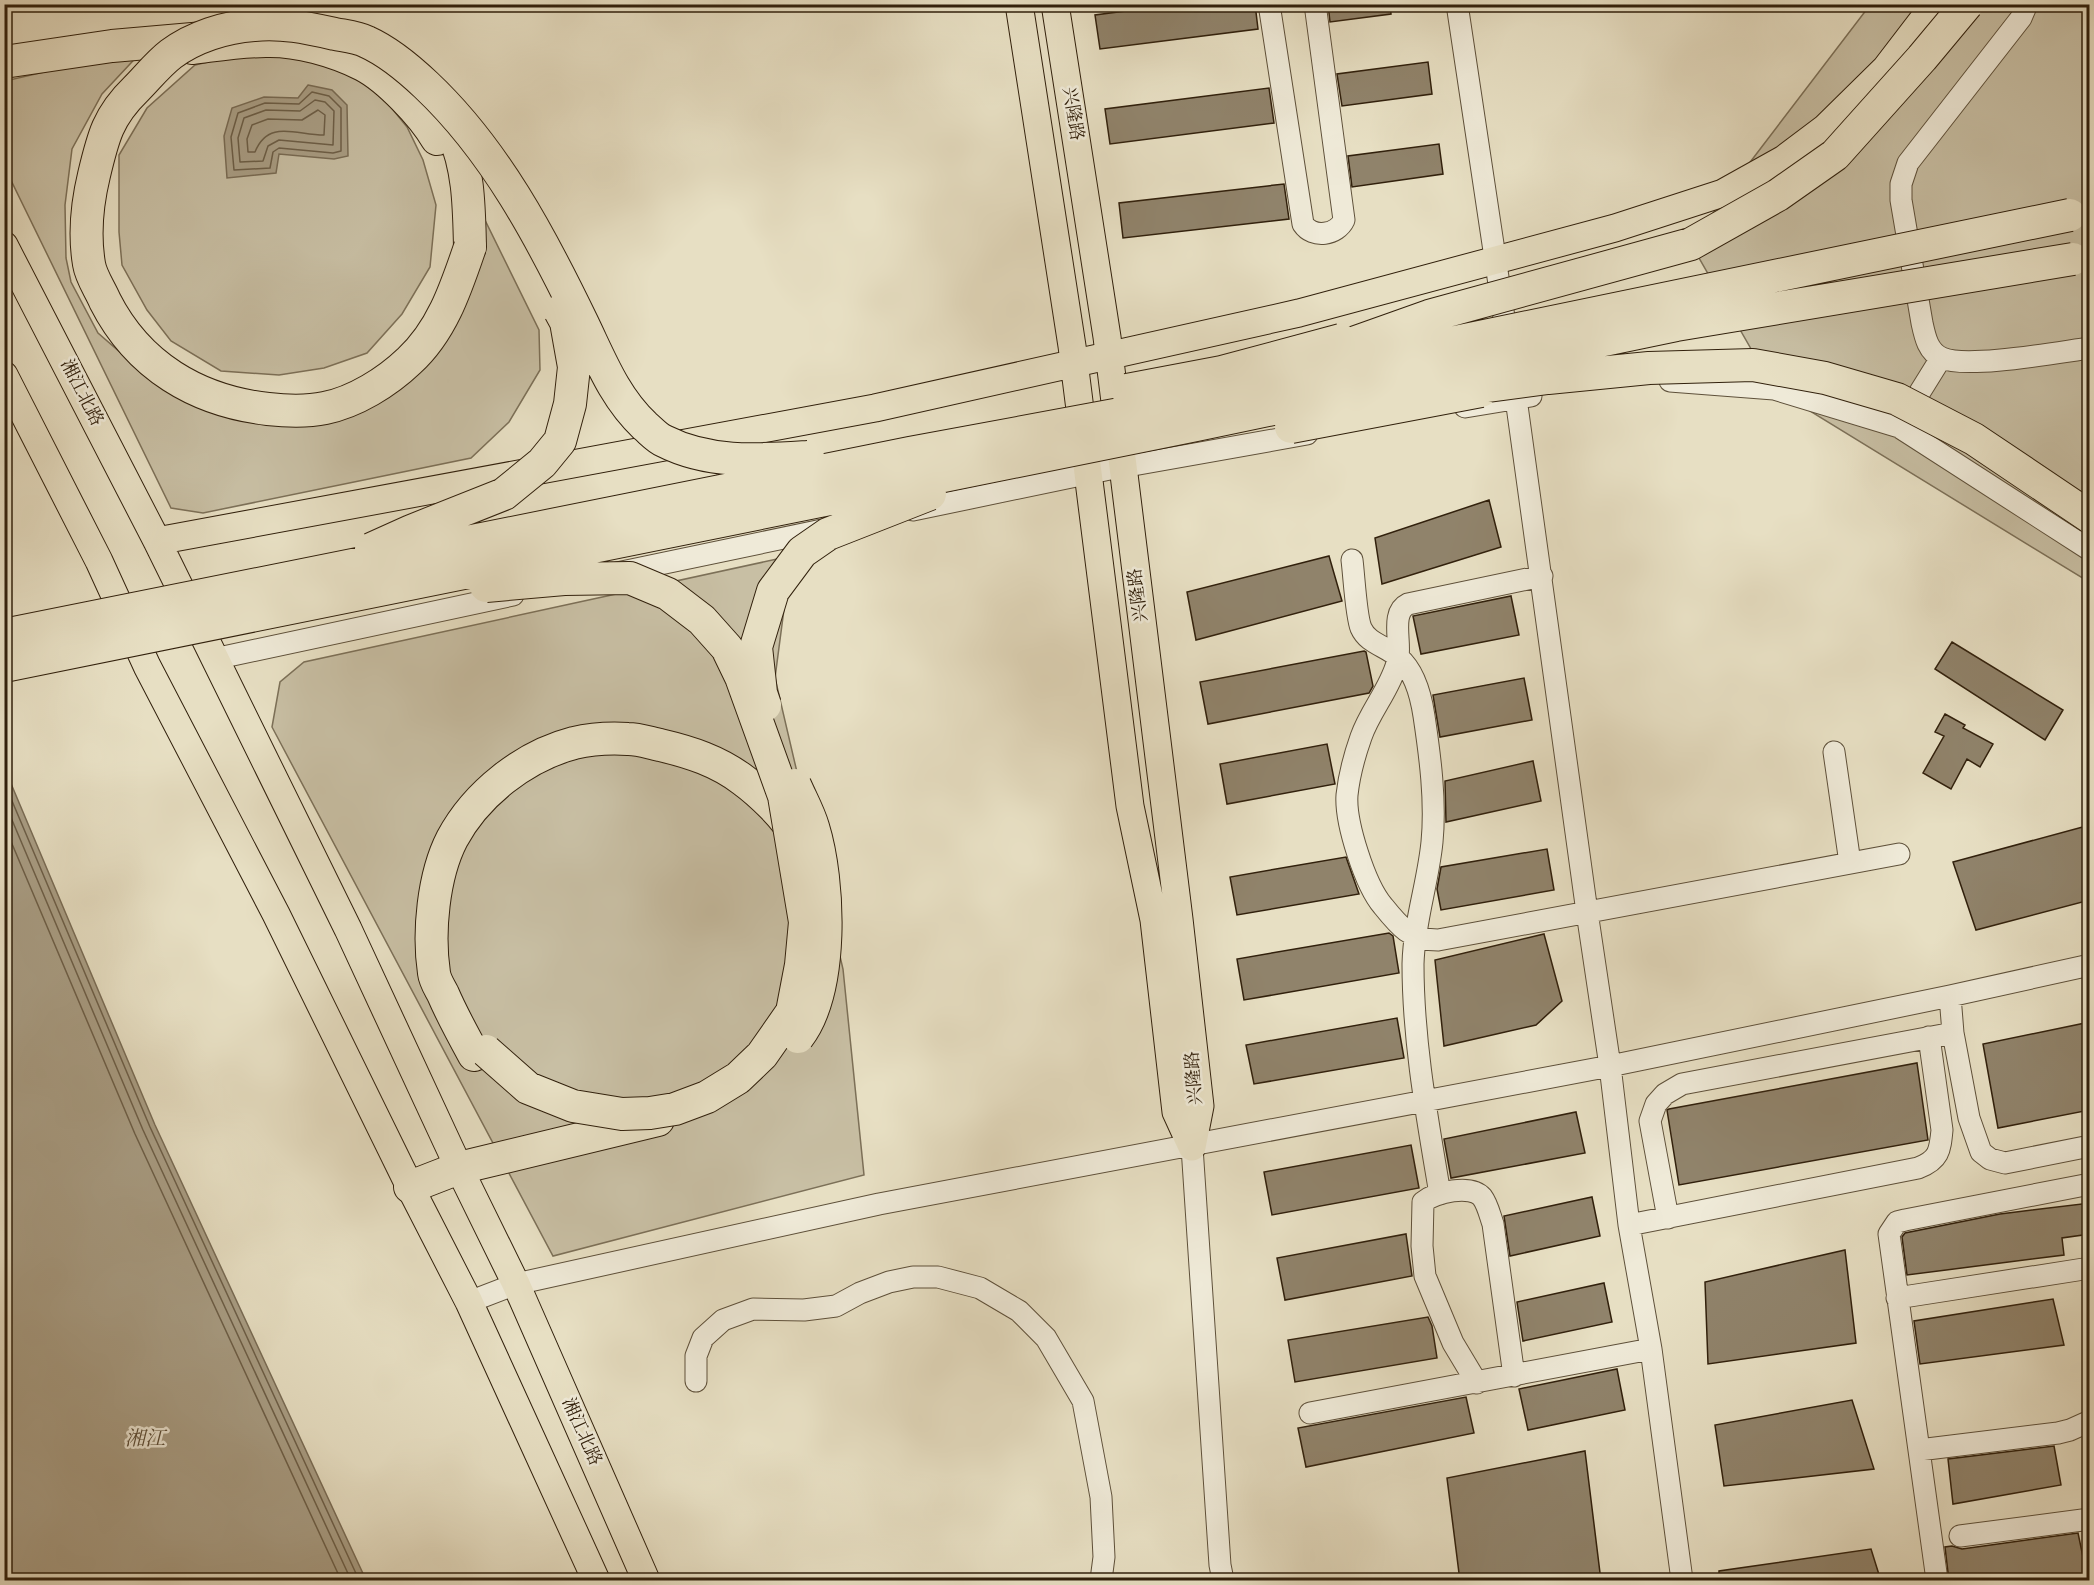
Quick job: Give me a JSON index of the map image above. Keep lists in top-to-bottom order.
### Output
{
  "streets": {
    "main road": ["兴隆路", "湘江北路"]
  },
  "water": ["湘江"]
}
